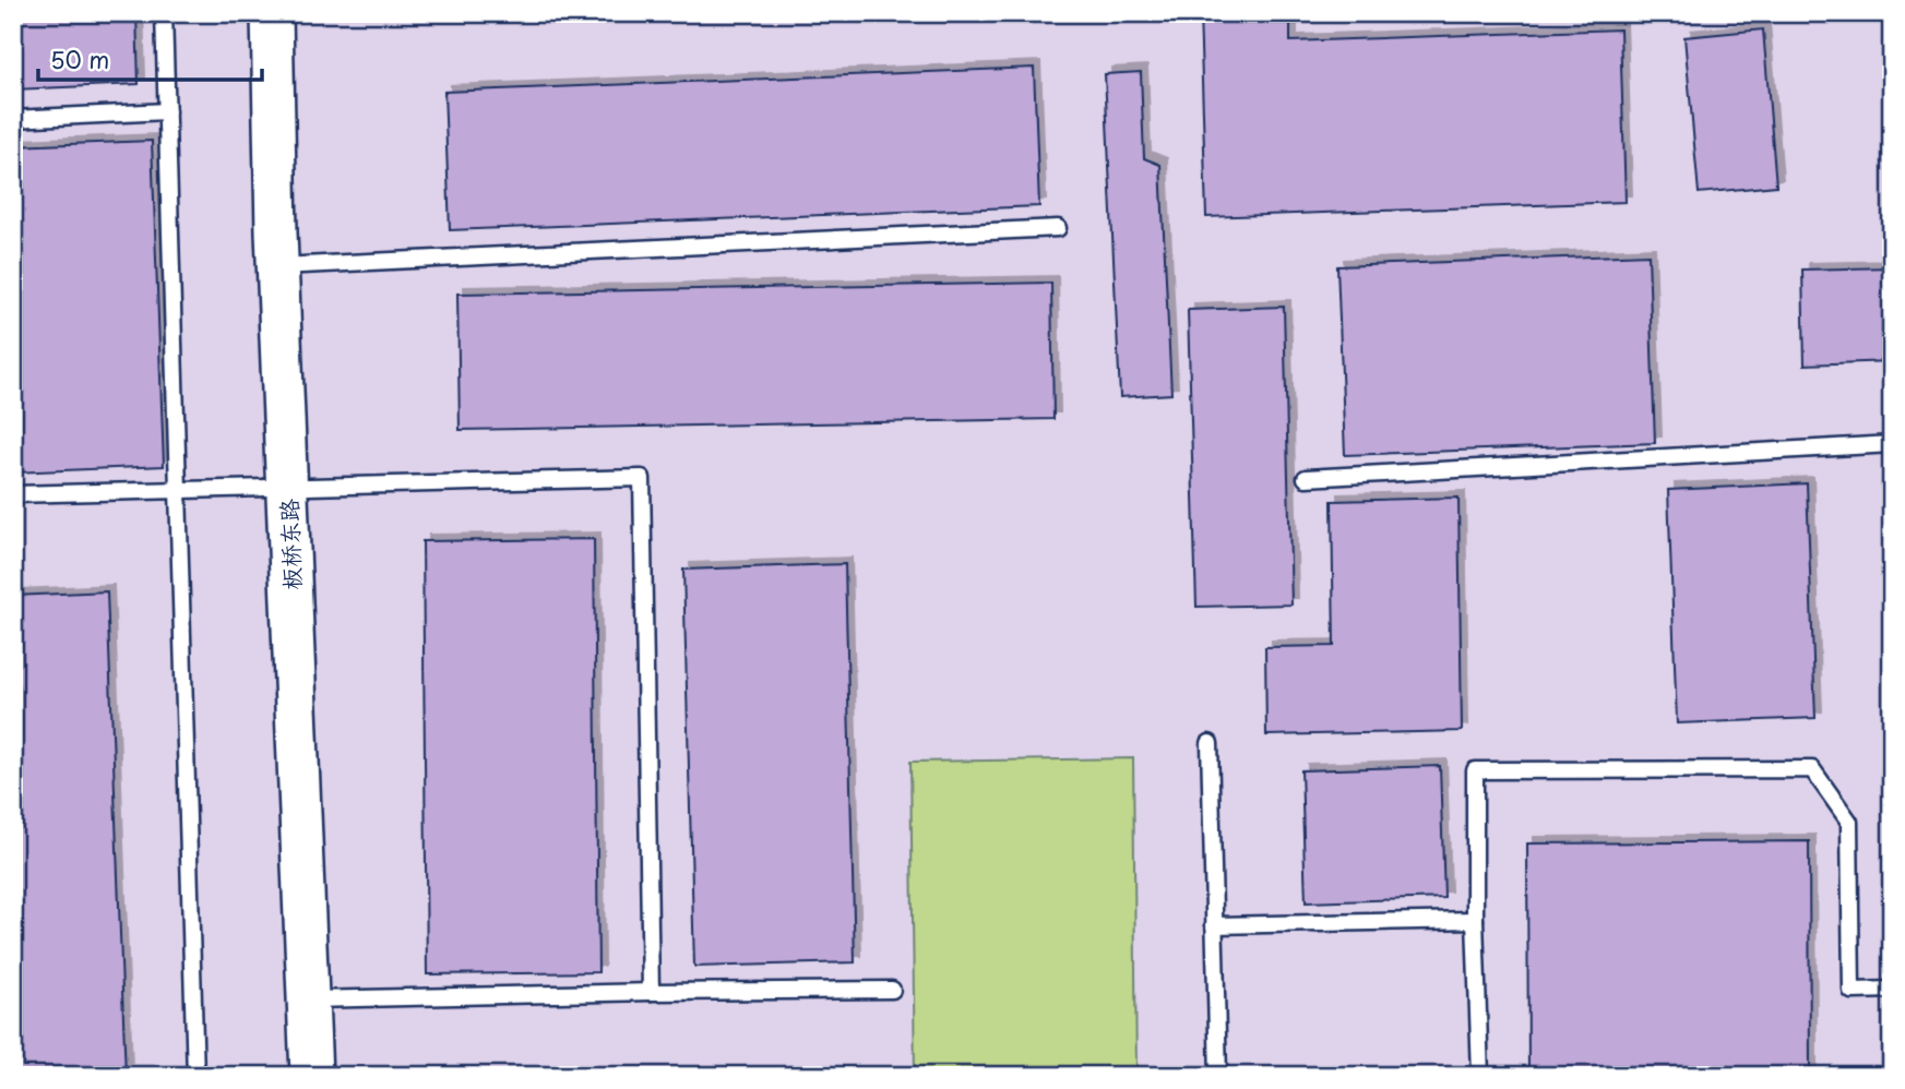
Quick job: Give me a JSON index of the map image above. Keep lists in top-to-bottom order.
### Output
{
  "streets": {
    "street": ["板桥东路"]
  },
  "scale_bar": "50 m"
}
